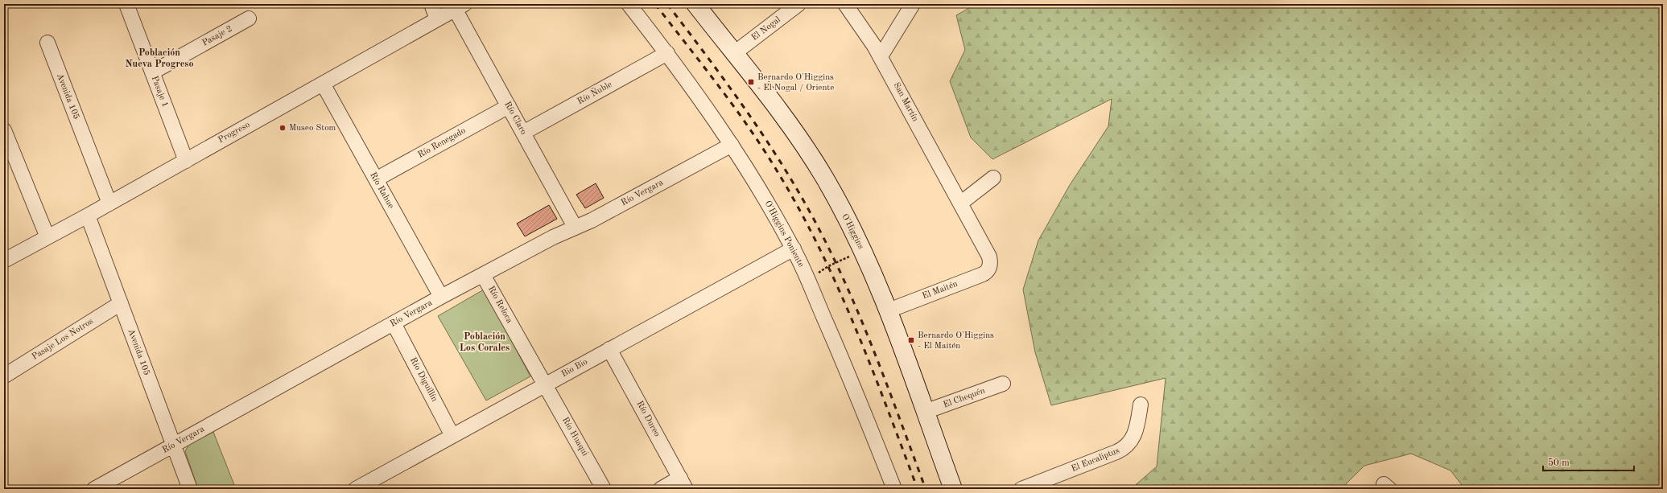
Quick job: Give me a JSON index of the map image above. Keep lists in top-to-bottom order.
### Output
{
  "streets": {
    "street": [
      "El Nogal",
      "Pasaje 2",
      "Pasaje 1",
      "Río Ñuble",
      "Avenida 105",
      "San Martín",
      "Río Claro",
      "Progreso",
      "Río Renegado",
      "Río Rahue",
      "Río Vergara",
      "O'Higgins",
      "O'Higgins Poniente",
      "El Maitén",
      "Río Reloca",
      "Pasaje Los Notros",
      "Bio Bio",
      "Río Diguillín",
      "El Chequén",
      "Río Dureo",
      "Río Huaqui",
      "El Eucaliptus"
    ]
  },
  "crossings": [
    ["El Nogal", "O'Higgins"],
    ["Pasaje 2", "Pasaje 1"],
    ["Pasaje 1", "Progreso"],
    ["Río Ñuble", "Río Claro"],
    ["Río Ñuble", "O'Higgins Poniente"],
    ["Avenida 105", "Progreso"],
    ["Avenida 105", "Río Vergara"],
    ["Avenida 105", "Pasaje Los Notros"],
    ["San Martín", "El Maitén"],
    ["Río Claro", "Progreso"],
    ["Río Claro", "Río Renegado"],
    ["Río Claro", "Río Vergara"],
    ["Progreso", "Río Rahue"],
    ["Río Renegado", "Río Rahue"],
    ["Río Rahue", "Río Vergara"],
    ["Río Vergara", "O'Higgins Poniente"],
    ["Río Vergara", "Río Reloca"],
    ["Río Vergara", "Río Diguillín"],
    ["O'Higgins", "El Maitén"],
    ["O'Higgins", "El Chequén"],
    ["O'Higgins Poniente", "Bio Bio"],
    ["Río Reloca", "Bio Bio"],
    ["Río Reloca", "Río Huaqui"],
    ["Bio Bio", "Río Diguillín"],
    ["Bio Bio", "Río Dureo"],
    ["Bio Bio", "Río Huaqui"]
  ],
  "districts": ["Población Nueva Progreso", "Población Los Corales"],
  "places": {
    "transit": ["Bernardo O'Higgins - El Nogal / Oriente", "Bernardo O'Higgins - El Maitén"],
    "other": ["Museo Stom"]
  },
  "scale_bar": "50 m"
}
